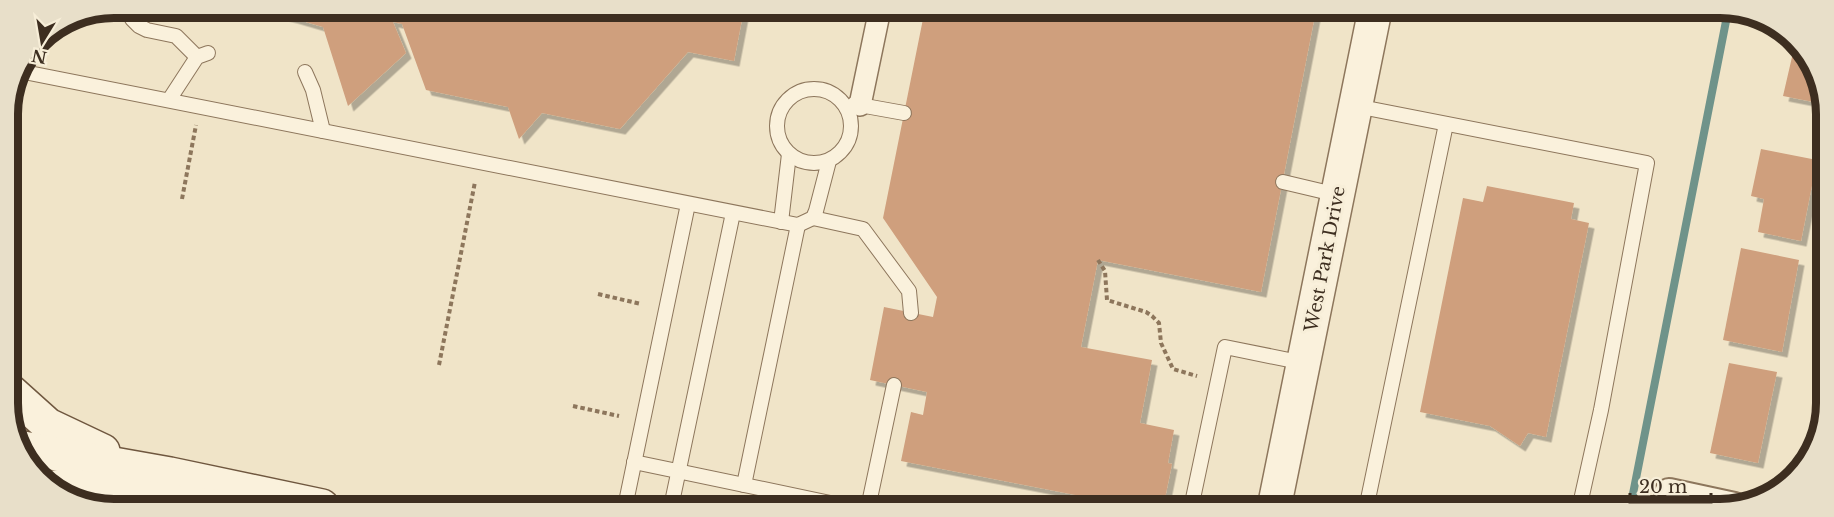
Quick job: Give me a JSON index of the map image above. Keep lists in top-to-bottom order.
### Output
{
  "streets": {
    "main road": ["West Park Drive"]
  },
  "scale_bar": "20 m",
  "north": "bottom"
}
